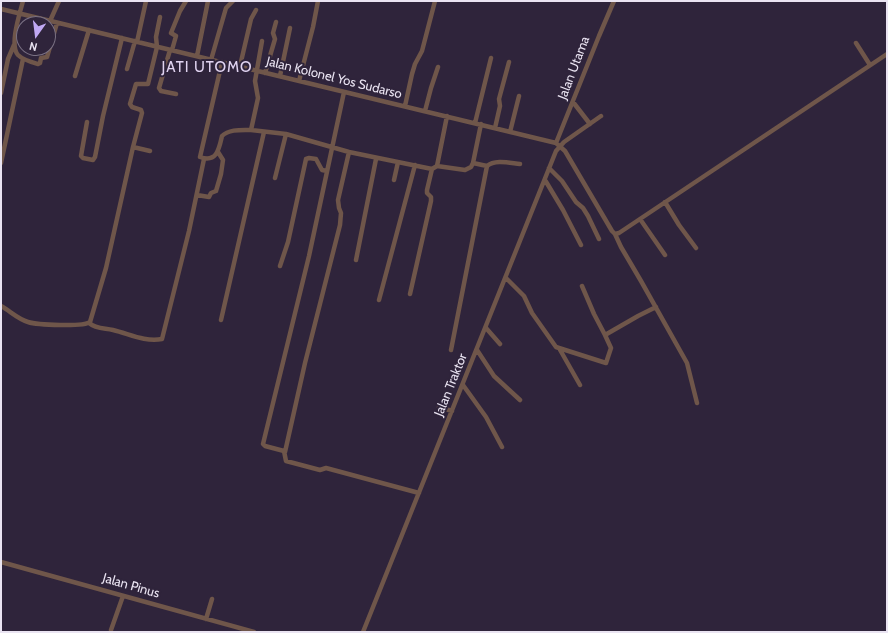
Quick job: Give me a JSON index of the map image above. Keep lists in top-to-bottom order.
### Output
{
  "streets": {
    "street": [
      "Jalan Utama",
      "Jalan Kolonel Yos Sudarso",
      "Jalan Traktor",
      "Jalan Pinus"
    ]
  },
  "crossings": [
    ["Jalan Utama", "Jalan Kolonel Yos Sudarso"],
    ["Jalan Utama", "Jalan Traktor"],
    ["Jalan Kolonel Yos Sudarso", "Jalan Traktor"]
  ],
  "districts": ["JATI UTOMO"],
  "north": "bottom"
}
